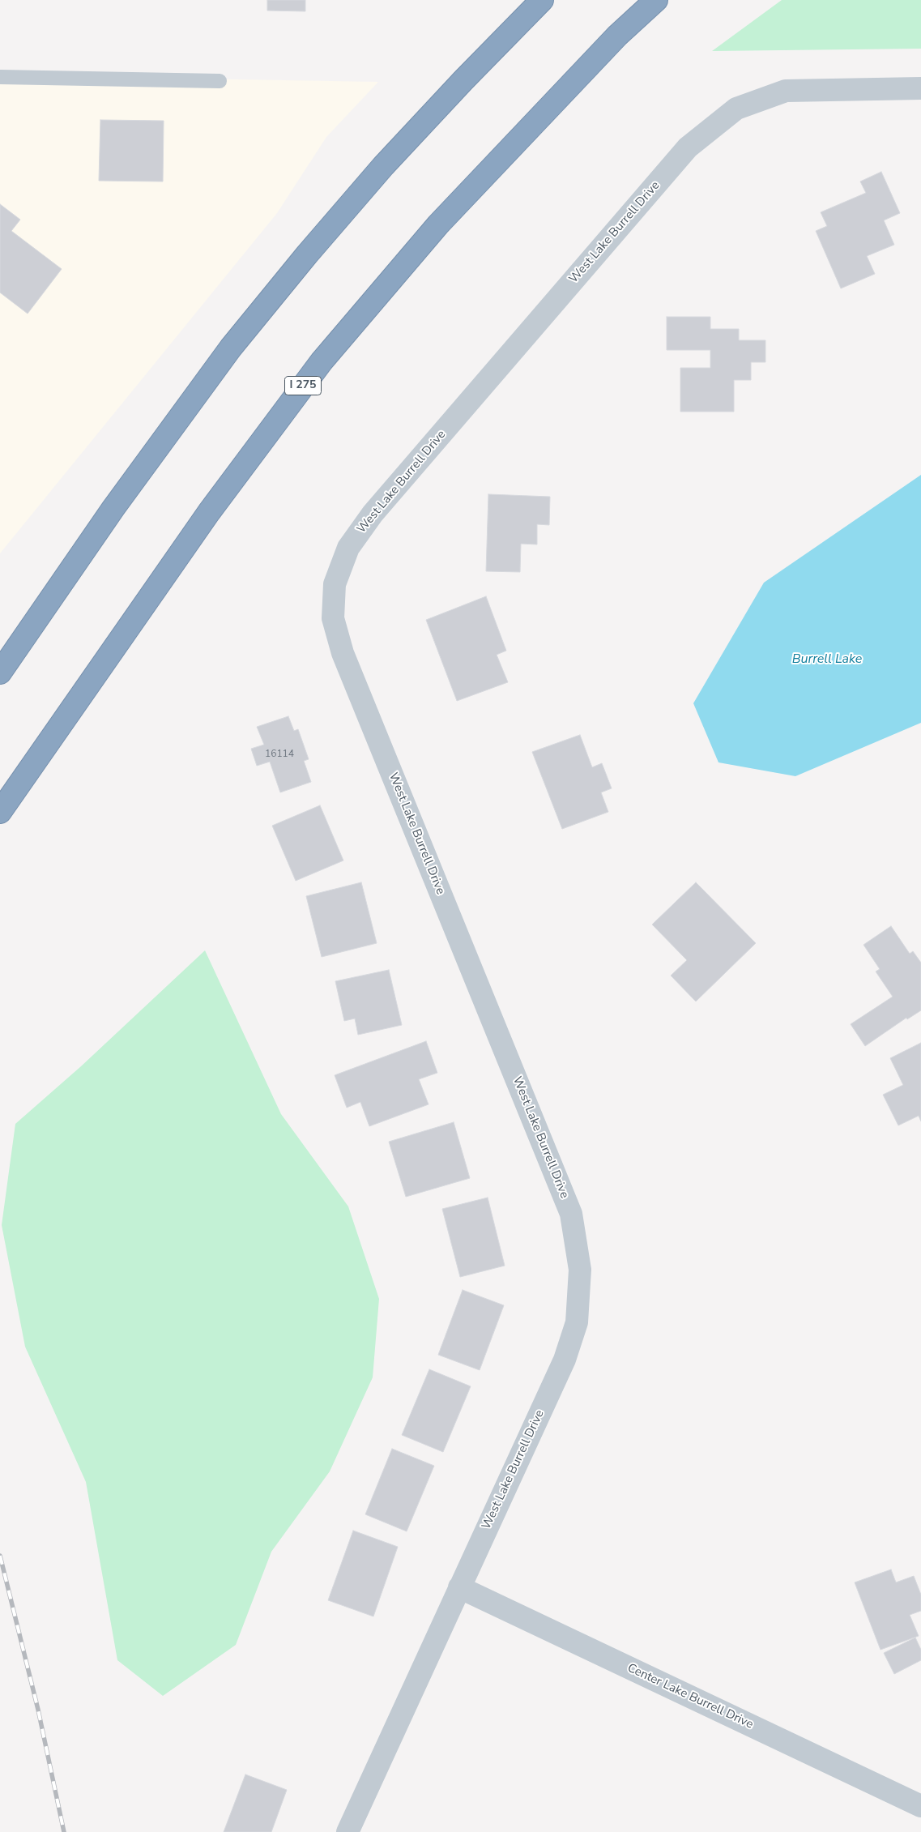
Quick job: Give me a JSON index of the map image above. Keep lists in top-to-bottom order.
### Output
{
  "streets": {
    "highway": ["I 275"],
    "street": ["West Lake Burrell Drive", "Center Lake Burrell Drive"]
  },
  "crossings": [
    ["West Lake Burrell Drive", "Center Lake Burrell Drive"]
  ],
  "water": ["Burrell Lake"],
  "house_numbers": ["16114"]
}
